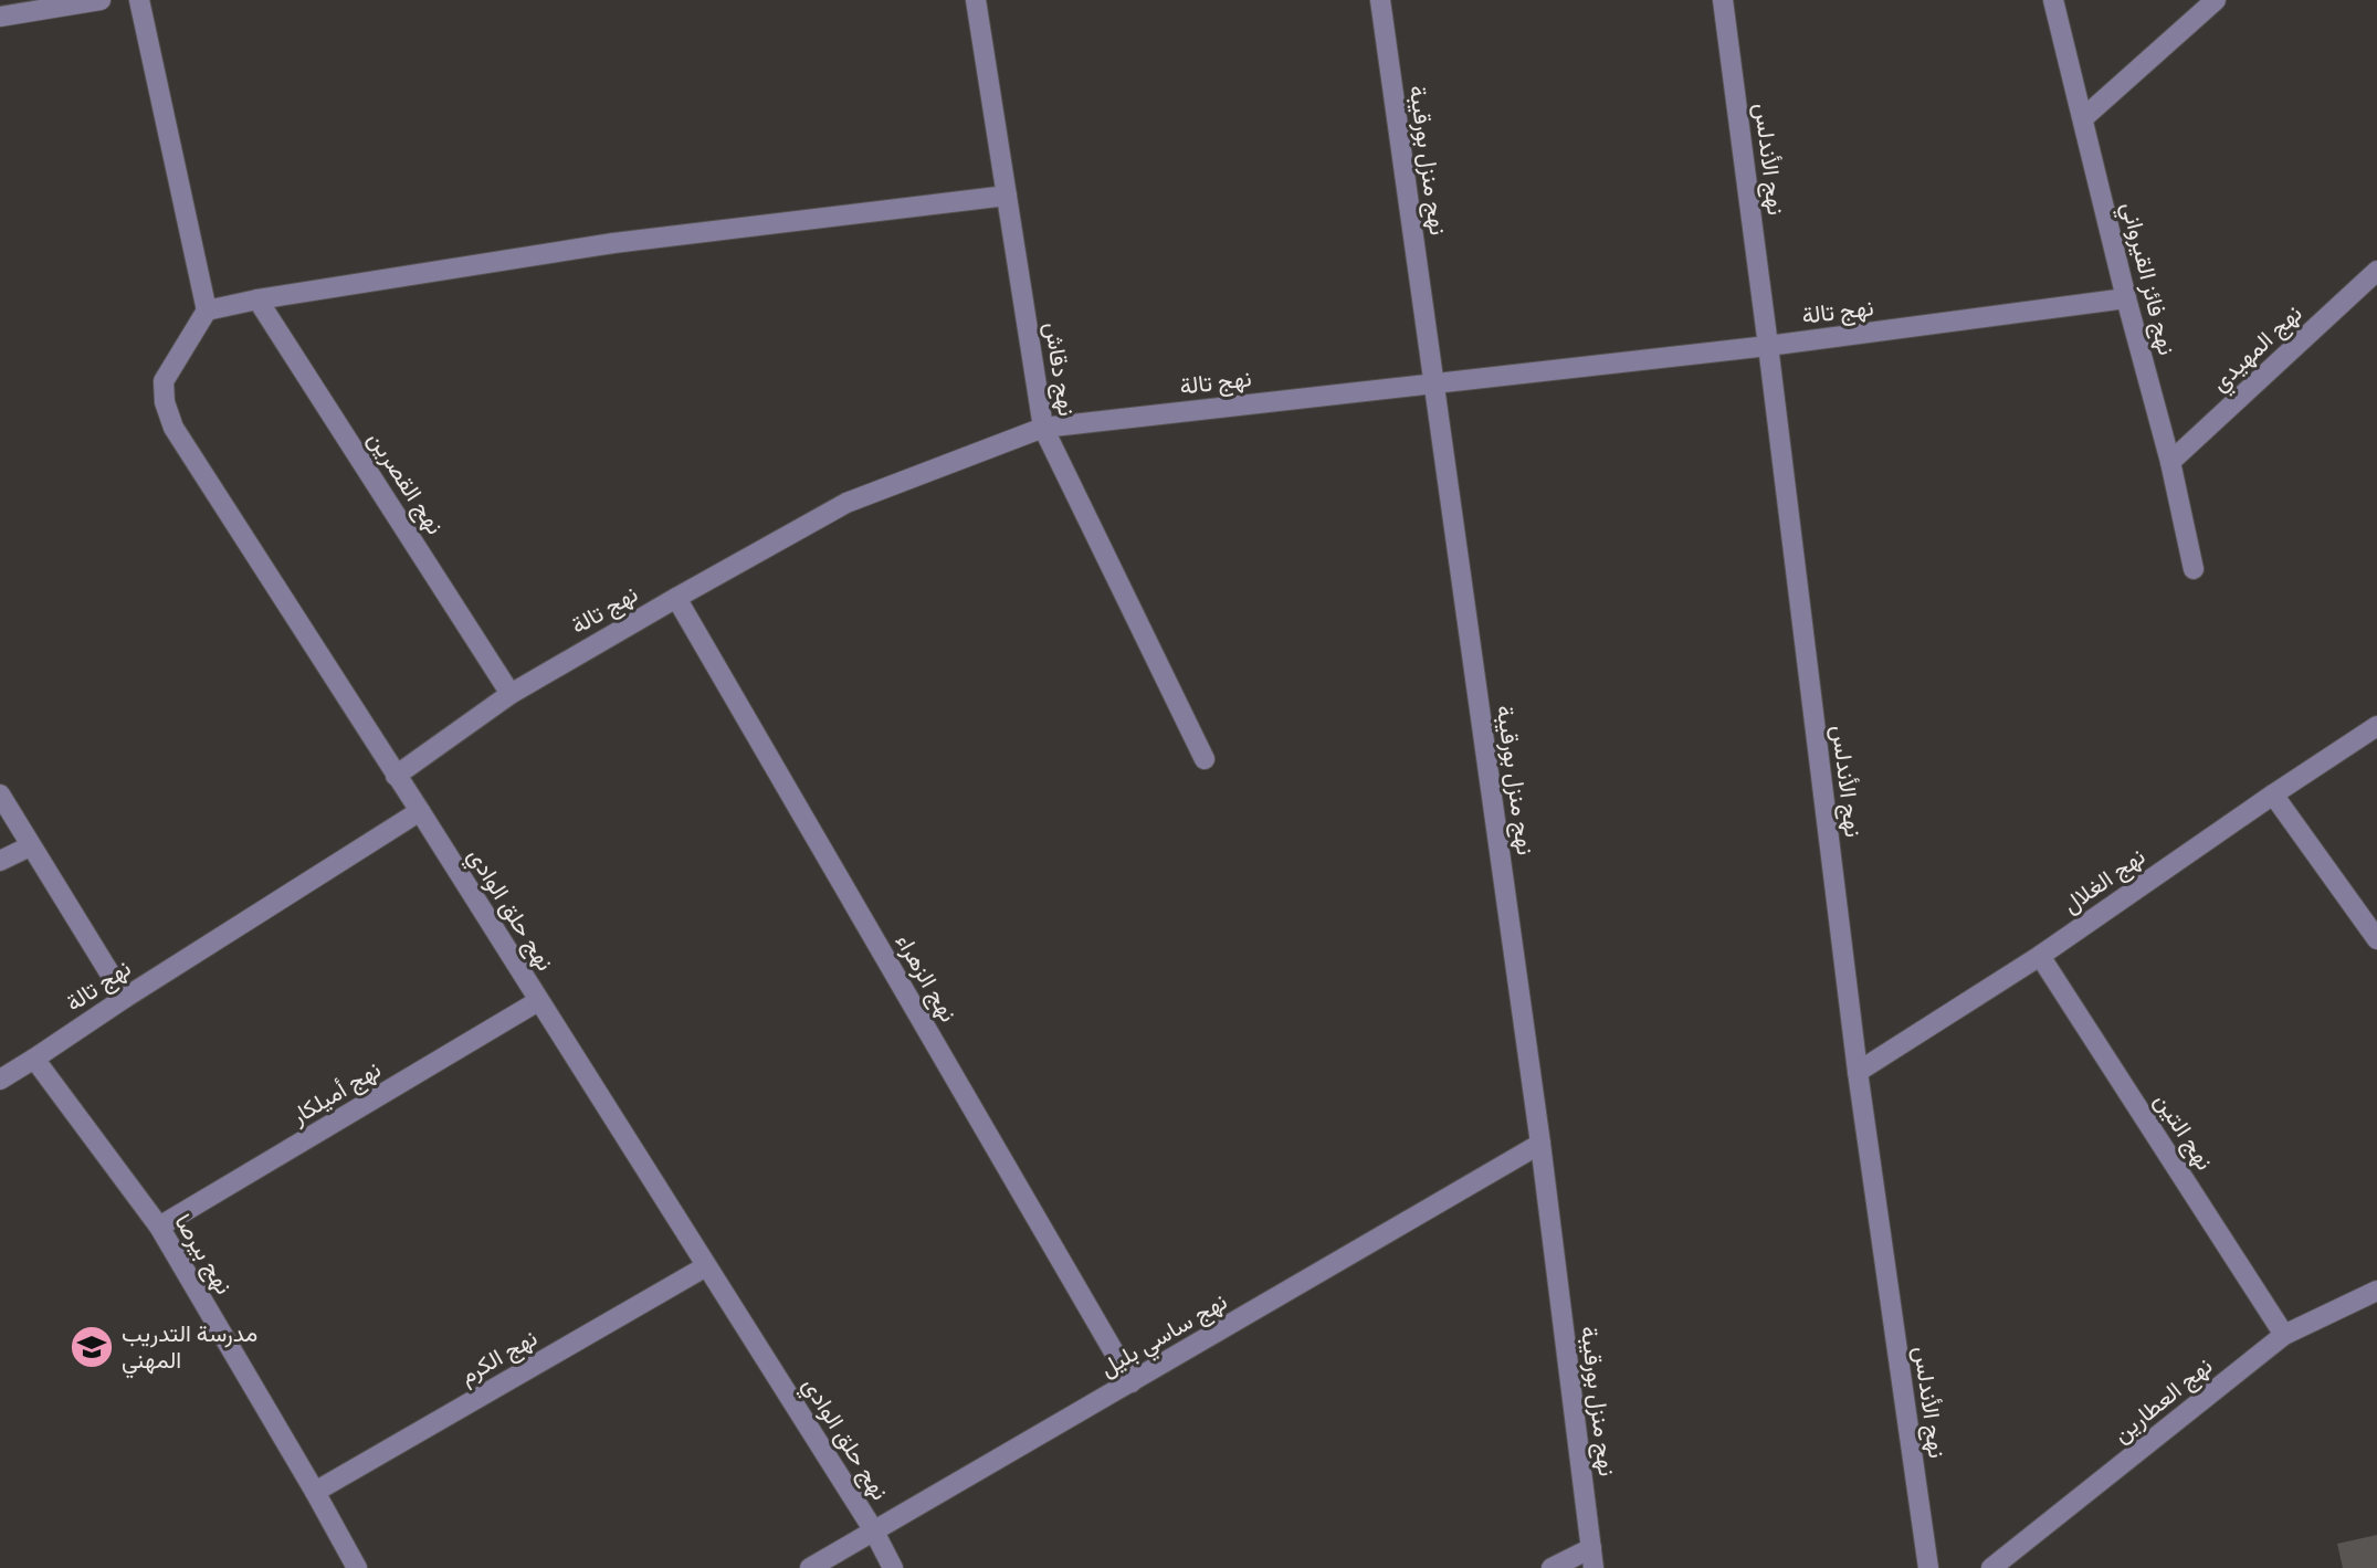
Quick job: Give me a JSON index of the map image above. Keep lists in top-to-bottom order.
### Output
{
  "streets": {
    "street": [
      "نهج الأندلس",
      "نهج منزل بورقيبة",
      "نهج فائز القيرواني",
      "نهج تالة",
      "نهج المهيدي",
      "نهج دقاش",
      "نهج القصرين",
      "نهج الغلال",
      "نهج حلق الوادي",
      "نهج الزهراء",
      "نهج أميلكار",
      "نهج التين",
      "نهج بيرصا",
      "نهج ساسي بليل",
      "نهج الكرم",
      "نهج العطارين"
    ]
  },
  "crossings": [
    ["نهج الأندلس", "نهج تالة"],
    ["نهج الأندلس", "نهج الغلال"],
    ["نهج منزل بورقيبة", "نهج تالة"],
    ["نهج منزل بورقيبة", "نهج ساسي بليل"],
    ["نهج فائز القيرواني", "نهج تالة"],
    ["نهج فائز القيرواني", "نهج المهيدي"],
    ["نهج تالة", "نهج دقاش"],
    ["نهج تالة", "نهج القصرين"],
    ["نهج تالة", "نهج حلق الوادي"],
    ["نهج تالة", "نهج الزهراء"],
    ["نهج تالة", "نهج بيرصا"],
    ["نهج الغلال", "نهج التين"],
    ["نهج حلق الوادي", "نهج أميلكار"],
    ["نهج حلق الوادي", "نهج ساسي بليل"],
    ["نهج حلق الوادي", "نهج الكرم"],
    ["نهج الزهراء", "نهج ساسي بليل"],
    ["نهج أميلكار", "نهج بيرصا"],
    ["نهج التين", "نهج العطارين"],
    ["نهج بيرصا", "نهج الكرم"]
  ],
  "places": {
    "school or university": ["مدرسة التدريب المهني"]
  }
}
